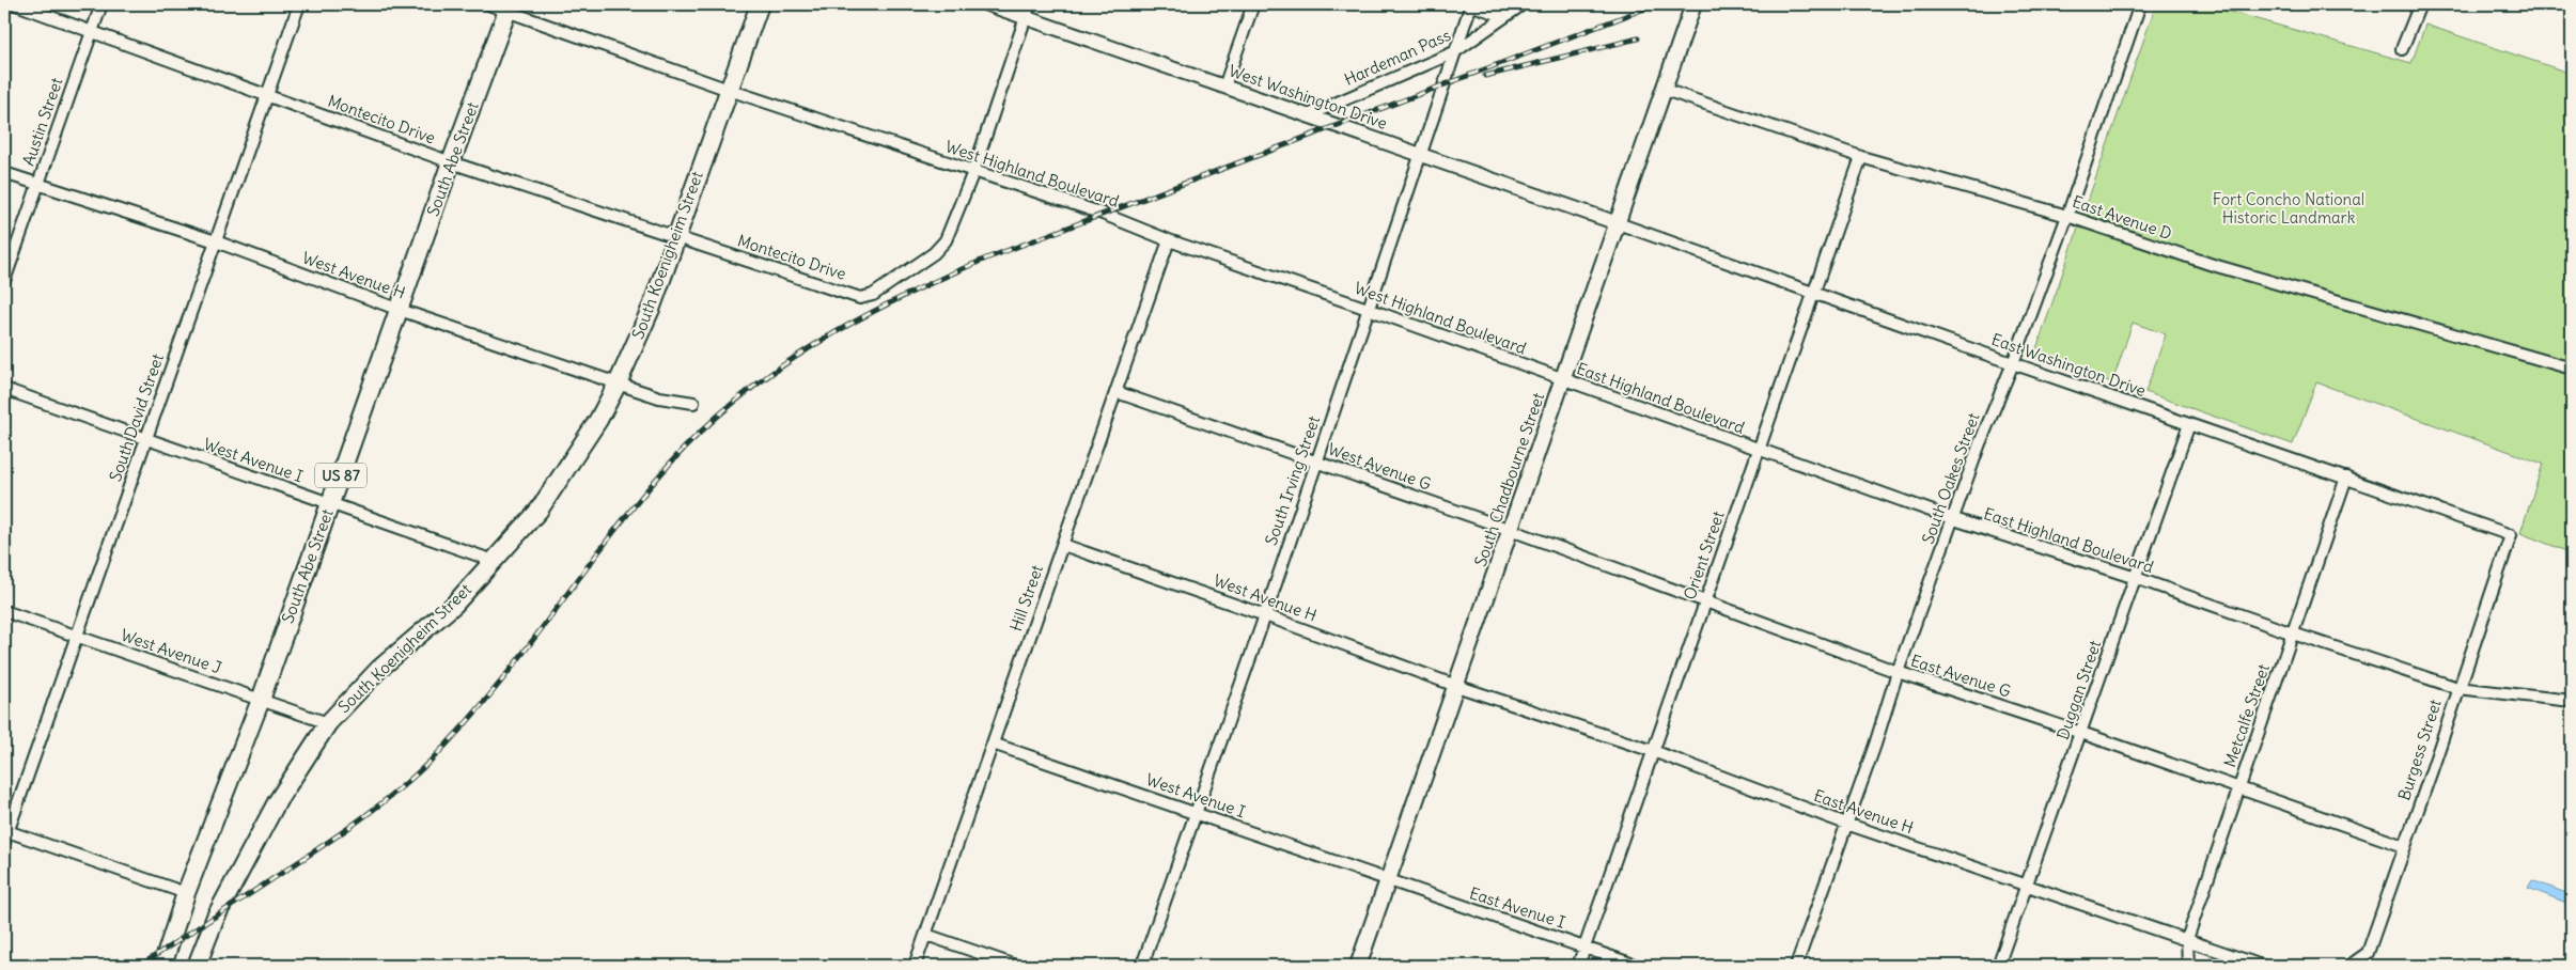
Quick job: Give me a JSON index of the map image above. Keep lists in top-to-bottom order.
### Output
{
  "streets": {
    "main road": [
      "South Abe Street",
      "South Koenigheim Street",
      "US 87",
      "South Chadbourne Street"
    ],
    "street": [
      "Hardeman Pass",
      "West Washington Drive",
      "Montecito Drive",
      "Austin Street",
      "West Highland Boulevard",
      "East Avenue D",
      "West Avenue H",
      "East Washington Drive",
      "East Highland Boulevard",
      "South David Street",
      "West Avenue I",
      "West Avenue G",
      "South Oakes Street",
      "South Irving Street",
      "Orient Street",
      "Hill Street",
      "West Avenue J",
      "East Avenue G",
      "Duggan Street",
      "Metcalfe Street",
      "Burgess Street",
      "East Avenue H",
      "East Avenue I"
    ]
  },
  "crossings": [
    ["Hardeman Pass", "West Washington Drive"],
    ["Hardeman Pass", "South Irving Street"],
    ["West Washington Drive", "East Washington Drive"],
    ["West Washington Drive", "South Chadbourne Street"],
    ["West Washington Drive", "South Irving Street"],
    ["Montecito Drive", "Austin Street"],
    ["Montecito Drive", "South Abe Street"],
    ["Montecito Drive", "West Highland Boulevard"],
    ["Montecito Drive", "South Koenigheim Street"],
    ["Montecito Drive", "South David Street"],
    ["Austin Street", "West Avenue H"],
    ["South Abe Street", "West Highland Boulevard"],
    ["South Abe Street", "West Avenue H"],
    ["South Abe Street", "West Avenue I"],
    ["South Abe Street", "West Avenue J"],
    ["West Highland Boulevard", "South Koenigheim Street"],
    ["West Highland Boulevard", "East Highland Boulevard"],
    ["West Highland Boulevard", "South Chadbourne Street"],
    ["West Highland Boulevard", "South Irving Street"],
    ["West Highland Boulevard", "Hill Street"],
    ["East Avenue D", "South Oakes Street"],
    ["East Avenue D", "South Chadbourne Street"],
    ["East Avenue D", "Orient Street"],
    ["South Koenigheim Street", "West Avenue H"],
    ["South Koenigheim Street", "West Avenue I"],
    ["South Koenigheim Street", "West Avenue J"],
    ["West Avenue H", "South David Street"],
    ["West Avenue H", "South Chadbourne Street"],
    ["West Avenue H", "South Irving Street"],
    ["West Avenue H", "Hill Street"],
    ["West Avenue H", "East Avenue H"],
    ["East Washington Drive", "South Oakes Street"],
    ["East Washington Drive", "South Chadbourne Street"],
    ["East Washington Drive", "Orient Street"],
    ["East Washington Drive", "Duggan Street"],
    ["East Washington Drive", "Metcalfe Street"],
    ["East Washington Drive", "Burgess Street"],
    ["East Highland Boulevard", "South Oakes Street"],
    ["East Highland Boulevard", "South Chadbourne Street"],
    ["East Highland Boulevard", "Orient Street"],
    ["East Highland Boulevard", "Duggan Street"],
    ["East Highland Boulevard", "Metcalfe Street"],
    ["East Highland Boulevard", "Burgess Street"],
    ["South David Street", "West Avenue I"],
    ["South David Street", "West Avenue J"],
    ["West Avenue I", "South Chadbourne Street"],
    ["West Avenue I", "South Irving Street"],
    ["West Avenue I", "Hill Street"],
    ["West Avenue I", "East Avenue I"],
    ["West Avenue G", "South Chadbourne Street"],
    ["West Avenue G", "South Irving Street"],
    ["West Avenue G", "Hill Street"],
    ["West Avenue G", "East Avenue G"],
    ["South Oakes Street", "East Avenue G"],
    ["South Oakes Street", "East Avenue H"],
    ["South Chadbourne Street", "East Avenue G"],
    ["South Chadbourne Street", "East Avenue H"],
    ["South Chadbourne Street", "East Avenue I"],
    ["Orient Street", "East Avenue G"],
    ["Orient Street", "East Avenue H"],
    ["Orient Street", "East Avenue I"],
    ["East Avenue G", "Duggan Street"],
    ["East Avenue G", "Metcalfe Street"],
    ["East Avenue G", "Burgess Street"],
    ["Duggan Street", "East Avenue H"],
    ["Metcalfe Street", "East Avenue H"]
  ],
  "parks": ["Fort Concho National Historic Landmark"]
}
